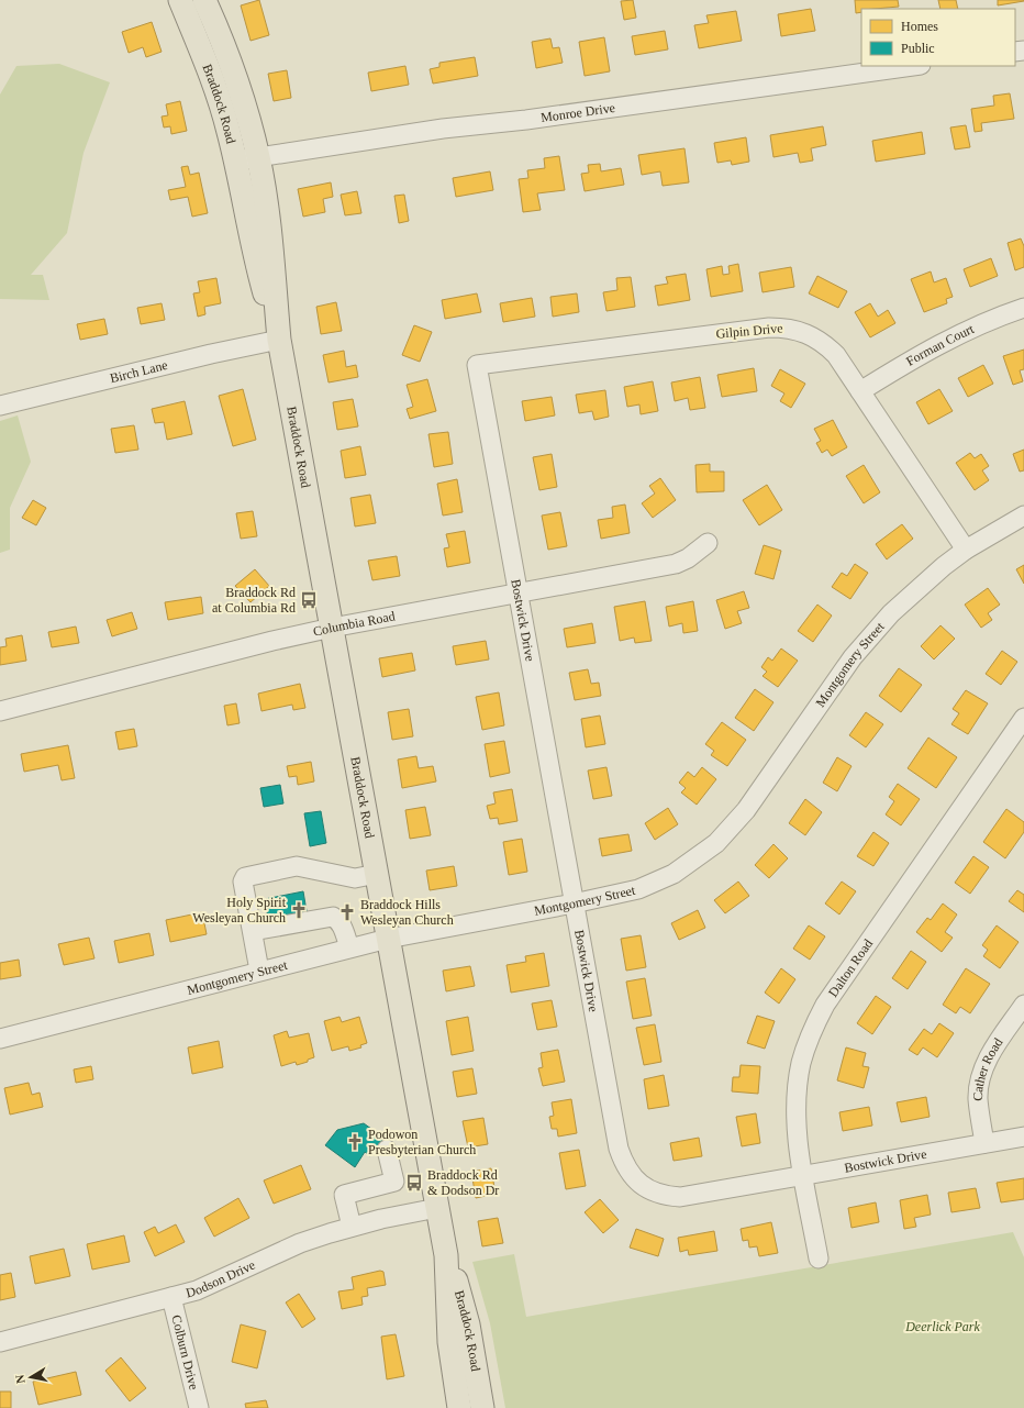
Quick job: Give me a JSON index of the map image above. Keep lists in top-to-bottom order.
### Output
{
  "streets": {
    "main road": ["Braddock Road"],
    "street": [
      "Monroe Drive",
      "Gilpin Drive",
      "Forman Court",
      "Birch Lane",
      "Bostwick Drive",
      "Columbia Road",
      "Montgomery Street",
      "Dalton Road",
      "Cather Road",
      "Dodson Drive",
      "Colburn Drive"
    ]
  },
  "crossings": [
    ["Braddock Road", "Monroe Drive"],
    ["Braddock Road", "Birch Lane"],
    ["Braddock Road", "Columbia Road"],
    ["Braddock Road", "Montgomery Street"],
    ["Braddock Road", "Dodson Drive"],
    ["Gilpin Drive", "Forman Court"],
    ["Gilpin Drive", "Bostwick Drive"],
    ["Gilpin Drive", "Montgomery Street"],
    ["Bostwick Drive", "Columbia Road"],
    ["Bostwick Drive", "Montgomery Street"],
    ["Bostwick Drive", "Dalton Road"],
    ["Bostwick Drive", "Cather Road"],
    ["Dodson Drive", "Colburn Drive"]
  ],
  "parks": ["Deerlick Park"],
  "places": {
    "bus stop": ["Braddock Rd at Columbia Rd", "Braddock Rd & Dodson Dr"],
    "church": ["Holy Spirit Wesleyan Church", "Braddock Hills Wesleyan Church", "Podowon Presbyterian Church"]
  },
  "legend": ["Homes", "Public"],
  "north": "left"
}
